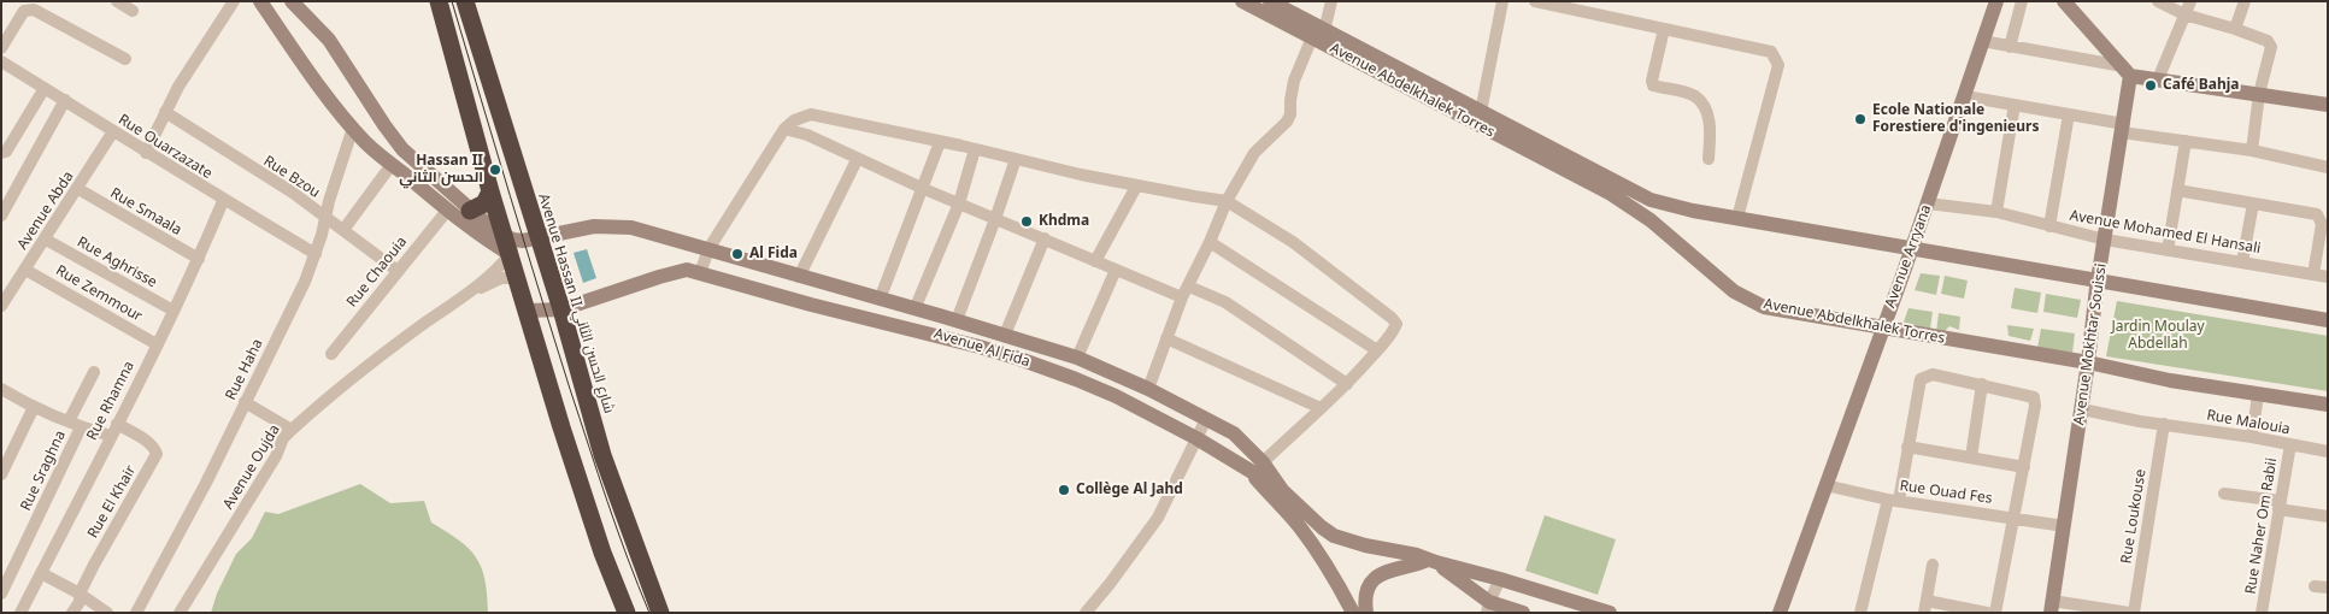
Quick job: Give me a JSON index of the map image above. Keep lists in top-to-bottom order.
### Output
{
  "streets": {
    "highway": ["Avenue Hassan II شارع الحسن الثاني"],
    "street": [
      "Avenue Abdelkhalek Torres",
      "Rue Ouarzazate",
      "Rue Bzou",
      "Avenue Abda",
      "Rue Smaala",
      "Avenue Mohamed El Hansali",
      "Avenue Arryana",
      "Rue Aghrisse",
      "Rue Chaouia",
      "Rue Zemmour",
      "Avenue Mokhtar Souissi",
      "Avenue Al Fida",
      "Rue Haha",
      "Rue Rhamna",
      "Rue Malouia",
      "Avenue Oujda",
      "Rue Sraghna",
      "Rue Ouad Fes",
      "Rue El Khair",
      "Rue Loukouse",
      "Rue Naher Om Rabii"
    ]
  },
  "crossings": [
    ["Avenue Abdelkhalek Torres", "Avenue Arryana"],
    ["Avenue Abdelkhalek Torres", "Avenue Mokhtar Souissi"],
    ["Rue Ouarzazate", "Avenue Abda"],
    ["Rue Ouarzazate", "Rue Haha"],
    ["Rue Ouarzazate", "Rue Rhamna"],
    ["Rue Bzou", "Rue Chaouia"],
    ["Rue Bzou", "Rue Haha"],
    ["Avenue Abda", "Rue Smaala"],
    ["Avenue Abda", "Rue Aghrisse"],
    ["Avenue Abda", "Rue Zemmour"],
    ["Rue Smaala", "Rue Rhamna"],
    ["Avenue Mohamed El Hansali", "Avenue Arryana"],
    ["Avenue Mohamed El Hansali", "Avenue Mokhtar Souissi"],
    ["Avenue Arryana", "Rue Ouad Fes"],
    ["Rue Aghrisse", "Rue Rhamna"],
    ["Rue Zemmour", "Rue Rhamna"],
    ["Avenue Hassan II شارع الحسن الثاني", "Avenue Al Fida"],
    ["Avenue Hassan II شارع الحسن الثاني", "Avenue Oujda"],
    ["Avenue Mokhtar Souissi", "Rue Malouia"],
    ["Avenue Mokhtar Souissi", "Rue Ouad Fes"],
    ["Avenue Al Fida", "Avenue Oujda"],
    ["Rue Rhamna", "Rue El Khair"],
    ["Rue Malouia", "Rue Loukouse"],
    ["Rue Malouia", "Rue Naher Om Rabii"]
  ],
  "parks": ["Jardin Moulay Abdellah"],
  "places": [
    "Café Bahja",
    "Ecole Nationale Forestiere d'ingenieurs",
    "Hassan II الحسن الثاني",
    "Khdma",
    "Al Fida",
    "Collège Al Jahd"
  ]
}
